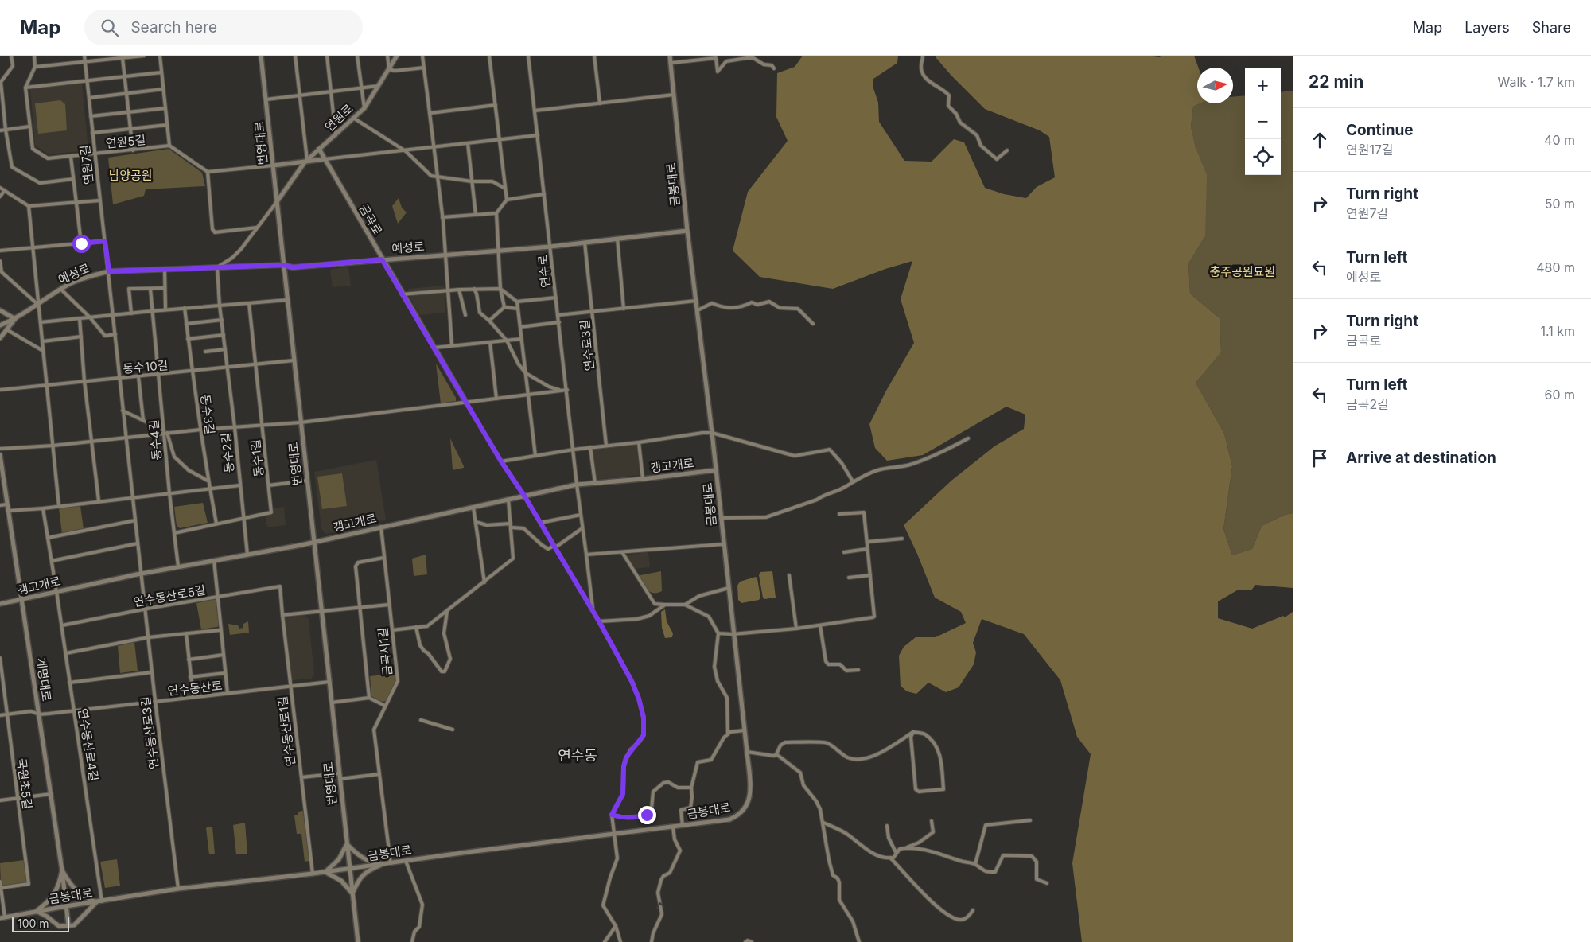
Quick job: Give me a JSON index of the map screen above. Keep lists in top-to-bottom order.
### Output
{
  "streets": {
    "street": [
      "연원로",
      "연원5길",
      "번영대로",
      "연원7길",
      "금봉대로",
      "금곡로",
      "예성로",
      "연수로",
      "연수로3길",
      "동수10길",
      "동수3길",
      "동수4길",
      "동수2길",
      "동수1길",
      "갱고개로",
      "연수동산로5길",
      "금곡서1길",
      "계명대로",
      "연수동산로",
      "연수동산로1길",
      "연수동산로3길",
      "연수동산로4길",
      "국원초5길"
    ]
  },
  "crossings": [
    ["연원로", "번영대로"],
    ["연원로", "금곡로"],
    ["연원5길", "연원7길"],
    ["번영대로", "금봉대로"],
    ["번영대로", "예성로"],
    ["번영대로", "동수10길"],
    ["번영대로", "갱고개로"],
    ["번영대로", "연수동산로"],
    ["연원7길", "예성로"],
    ["연원7길", "동수10길"],
    ["연원7길", "연수동산로3길"],
    ["금봉대로", "예성로"],
    ["금봉대로", "갱고개로"],
    ["금봉대로", "금곡서1길"],
    ["금봉대로", "계명대로"],
    ["금봉대로", "연수동산로1길"],
    ["금봉대로", "연수동산로3길"],
    ["금봉대로", "연수동산로4길"],
    ["금곡로", "예성로"],
    ["금곡로", "연수로"],
    ["금곡로", "갱고개로"],
    ["예성로", "연수로"],
    ["예성로", "연수로3길"],
    ["예성로", "동수2길"],
    ["연수로", "갱고개로"],
    ["동수10길", "동수3길"],
    ["동수10길", "동수4길"],
    ["동수10길", "동수2길"],
    ["동수10길", "동수1길"],
    ["동수3길", "동수1길"],
    ["동수4길", "동수1길"],
    ["동수4길", "갱고개로"],
    ["동수2길", "동수1길"],
    ["동수2길", "갱고개로"],
    ["갱고개로", "금곡서1길"],
    ["갱고개로", "계명대로"],
    ["갱고개로", "연수동산로3길"],
    ["갱고개로", "연수동산로4길"],
    ["연수동산로5길", "연수동산로1길"],
    ["연수동산로5길", "연수동산로3길"],
    ["연수동산로5길", "연수동산로4길"],
    ["계명대로", "연수동산로"],
    ["연수동산로", "연수동산로1길"],
    ["연수동산로", "연수동산로3길"],
    ["연수동산로", "연수동산로4길"],
    ["연수동산로", "국원초5길"]
  ],
  "districts": ["연수동"],
  "parks": ["남양공원", "충주공원묘원"],
  "scale_bar": "100 m",
  "north": "right",
  "page": {
    "header": "Map",
    "search": "Search here",
    "nav": ["Map", "Layers", "Share"],
    "heading": ["22 min", "Walk · 1.7 km"],
    "map_buttons": ["+", "−"],
    "list": [
      ["Continue", "연원17길", "40 m"],
      ["Turn right", "연원7길", "50 m"],
      ["Turn left", "예성로", "480 m"],
      ["Turn right", "금곡로", "1.1 km"],
      ["Turn left", "금곡2길", "60 m"],
      "Arrive at destination"
    ],
    "scale": "100 m"
  }
}
